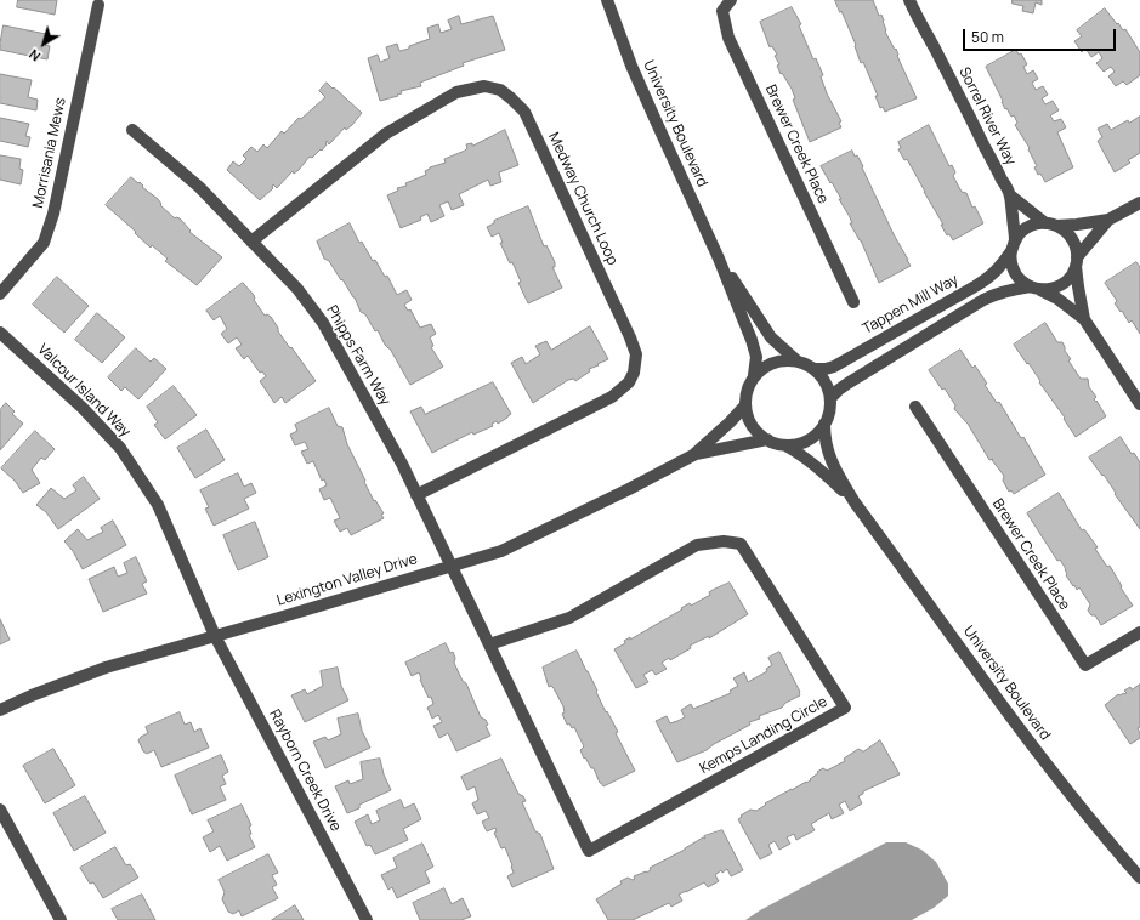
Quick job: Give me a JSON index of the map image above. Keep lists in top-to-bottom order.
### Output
{
  "streets": {
    "street": [
      "Sorrel River Way",
      "University Boulevard",
      "Brewer Creek Place",
      "Morrisania Mews",
      "Medway Church Loop",
      "Tappen Mill Way",
      "Phipps Farm Way",
      "Valcour Island Way",
      "Lexington Valley Drive",
      "Kemps Landing Circle",
      "Rayborn Creek Drive"
    ]
  },
  "crossings": [
    ["Sorrel River Way", "Tappen Mill Way"],
    ["University Boulevard", "Tappen Mill Way"],
    ["University Boulevard", "Lexington Valley Drive"],
    ["Medway Church Loop", "Phipps Farm Way"],
    ["Tappen Mill Way", "Lexington Valley Drive"],
    ["Phipps Farm Way", "Lexington Valley Drive"],
    ["Phipps Farm Way", "Kemps Landing Circle"],
    ["Valcour Island Way", "Lexington Valley Drive"],
    ["Valcour Island Way", "Rayborn Creek Drive"],
    ["Lexington Valley Drive", "Kemps Landing Circle"],
    ["Lexington Valley Drive", "Rayborn Creek Drive"]
  ],
  "scale_bar": "50 m",
  "north": "bottom left"
}
